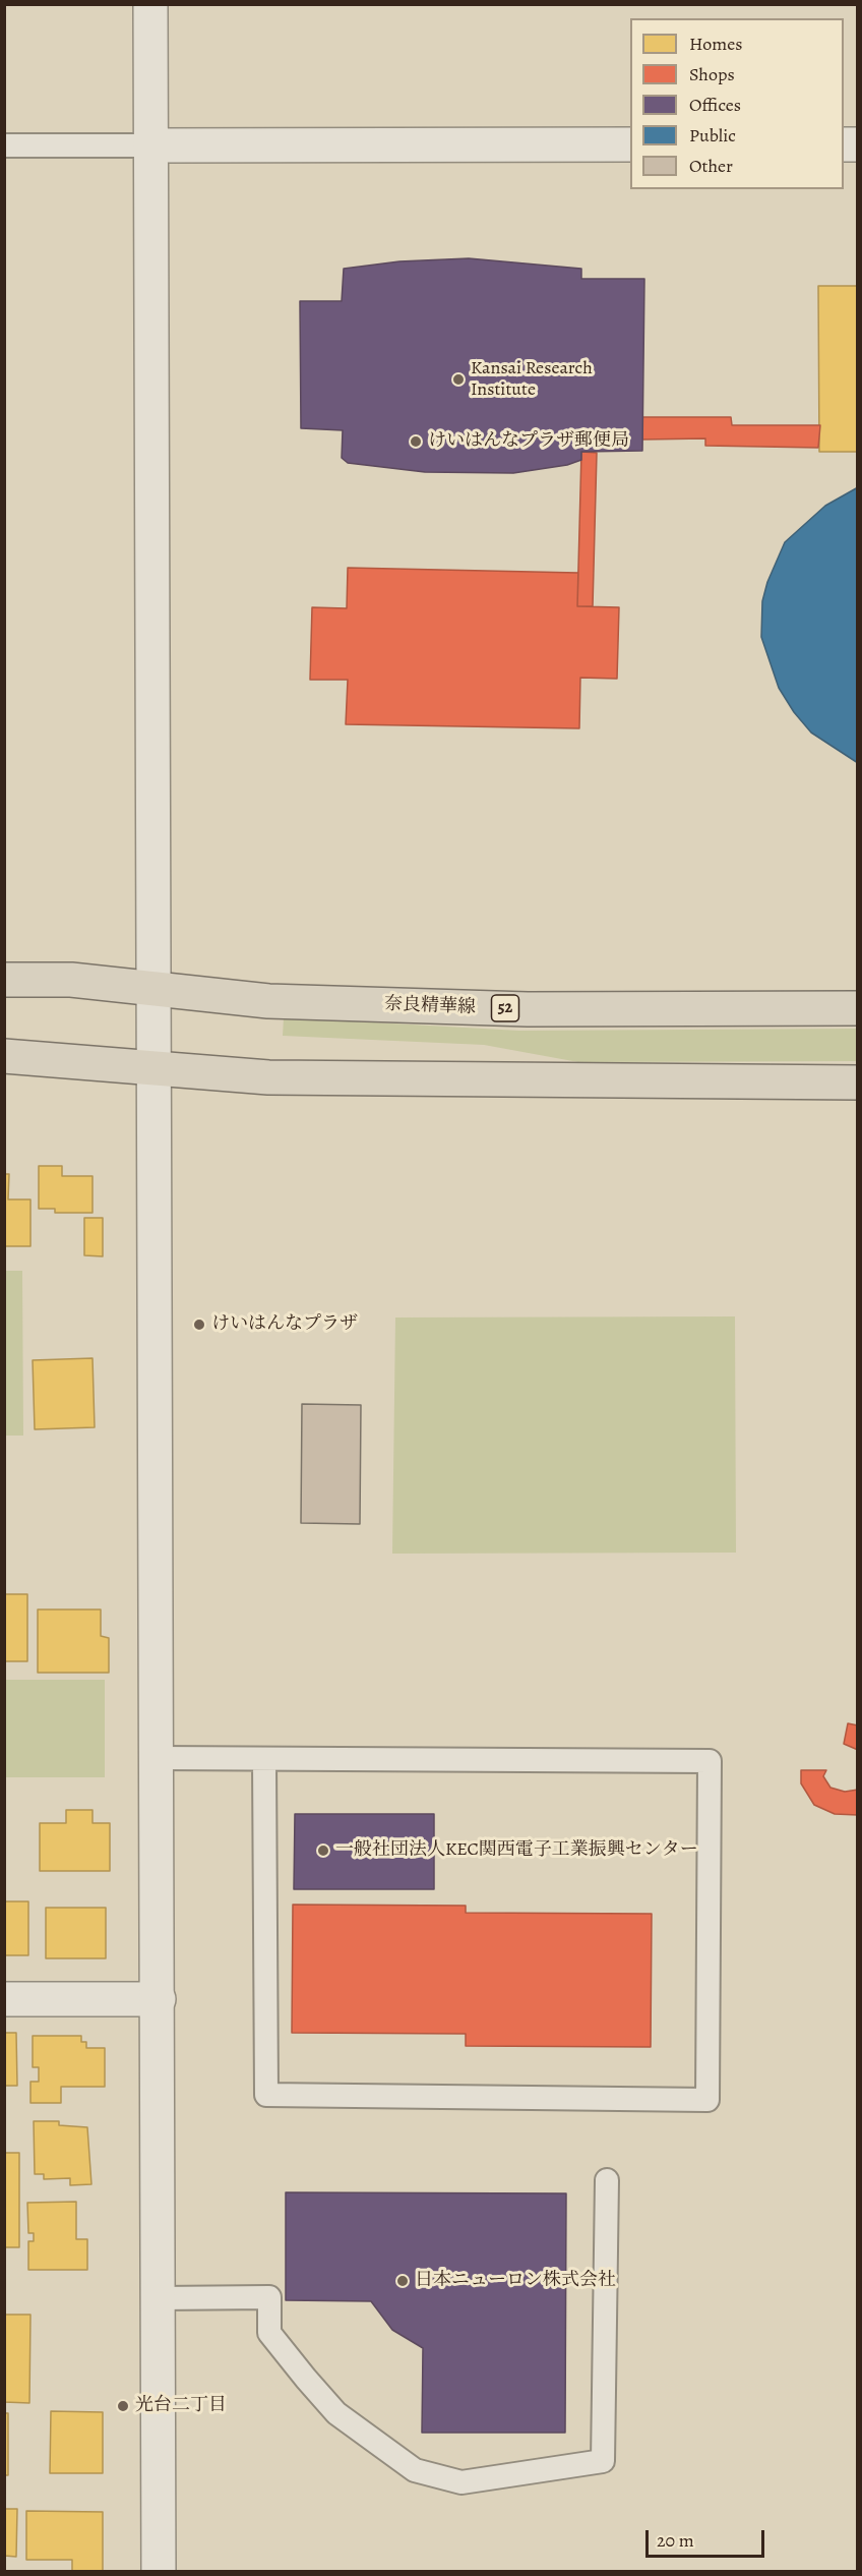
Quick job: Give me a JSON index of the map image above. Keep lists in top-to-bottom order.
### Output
{
  "streets": {
    "main road": ["奈良精華線", "52"]
  },
  "places": [
    "Kansai Research Institute",
    "けいはんなプラザ郵便局",
    "けいはんなプラザ",
    "一般社団法人KEC関西電子工業振興センター",
    "日本ニューロン株式会社",
    "光台二丁目"
  ],
  "legend": [
    "Homes",
    "Shops",
    "Offices",
    "Public",
    "Other"
  ],
  "scale_bar": "20 m"
}
